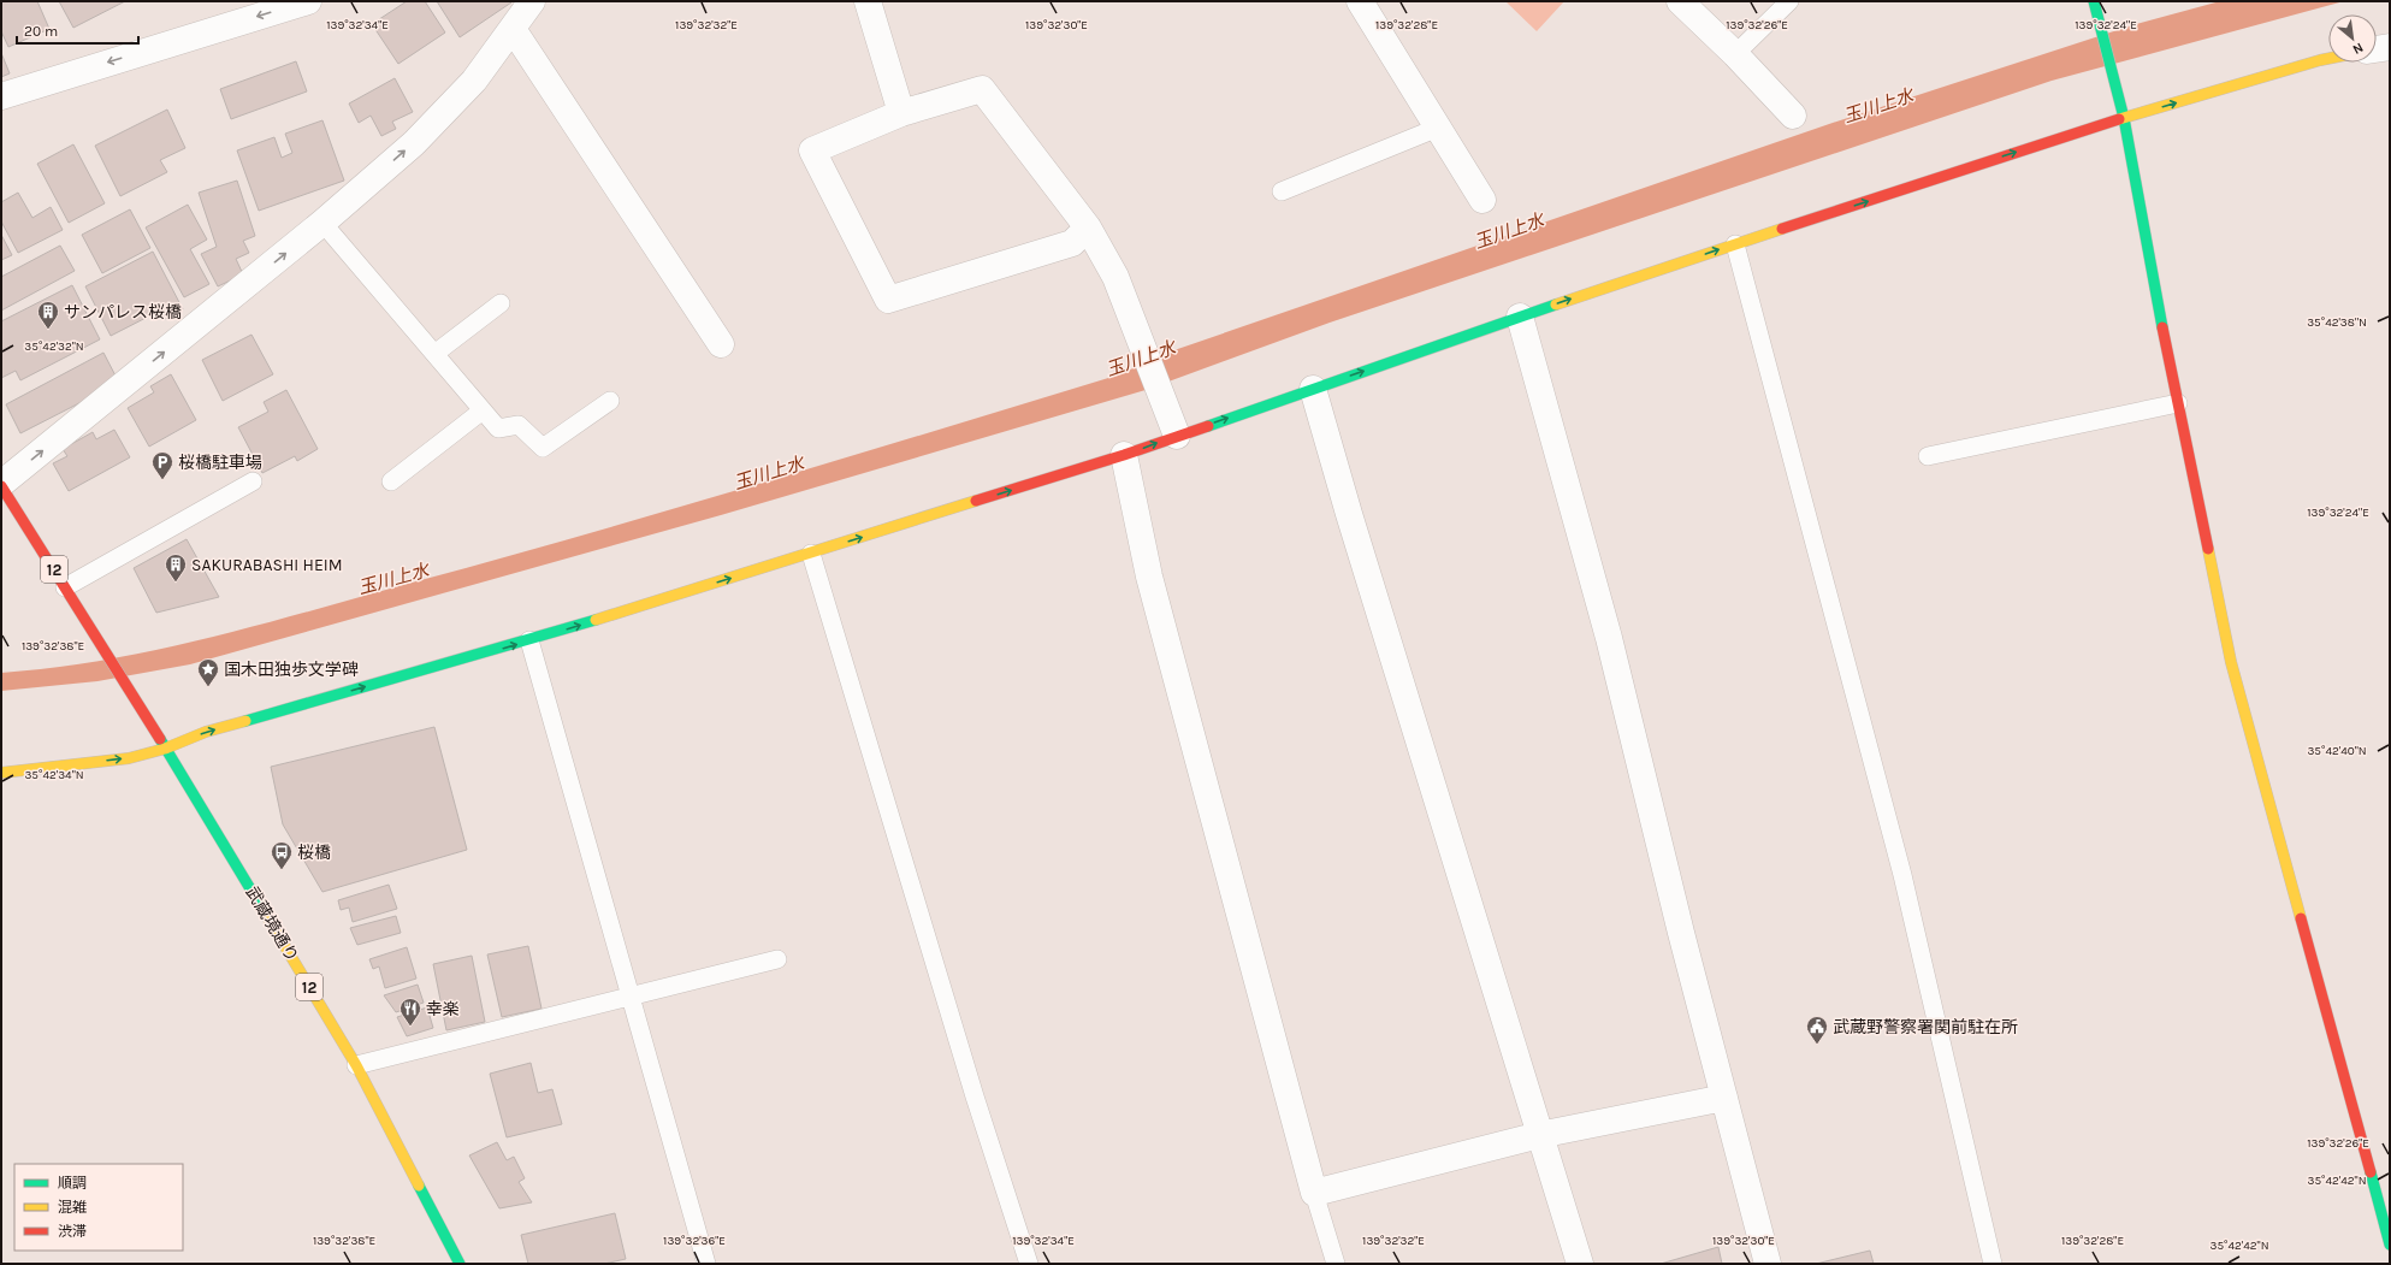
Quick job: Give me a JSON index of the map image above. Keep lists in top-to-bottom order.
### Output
{
  "streets": {
    "street": ["12", "武蔵境通り"]
  },
  "crossings": [
    ["12", "武蔵境通り"]
  ],
  "water": ["玉川上水"],
  "places": {
    "building": ["サンパレス桜橋", "SAKURABASHI HEIM"],
    "parking": ["桜橋駐車場"],
    "place": ["国木田独歩文学碑"],
    "bus stop": ["桜橋"],
    "restaurant": ["幸楽"],
    "public building": ["武蔵野警察署関前駐在所"]
  },
  "legend": ["順調", "混雑", "渋滞"],
  "scale_bar": "20 m",
  "north": "bottom right",
  "coordinates": [
    "139°32'34\"E",
    "139°32'32\"E",
    "139°32'30\"E",
    "139°32'28\"E",
    "139°32'26\"E",
    "139°32'24\"E",
    "35°42'38\"N",
    "35°42'32\"N",
    "139°32'38\"E",
    "35°42'40\"N",
    "35°42'34\"N",
    "35°42'42\"N",
    "139°32'36\"E"
  ]
}
